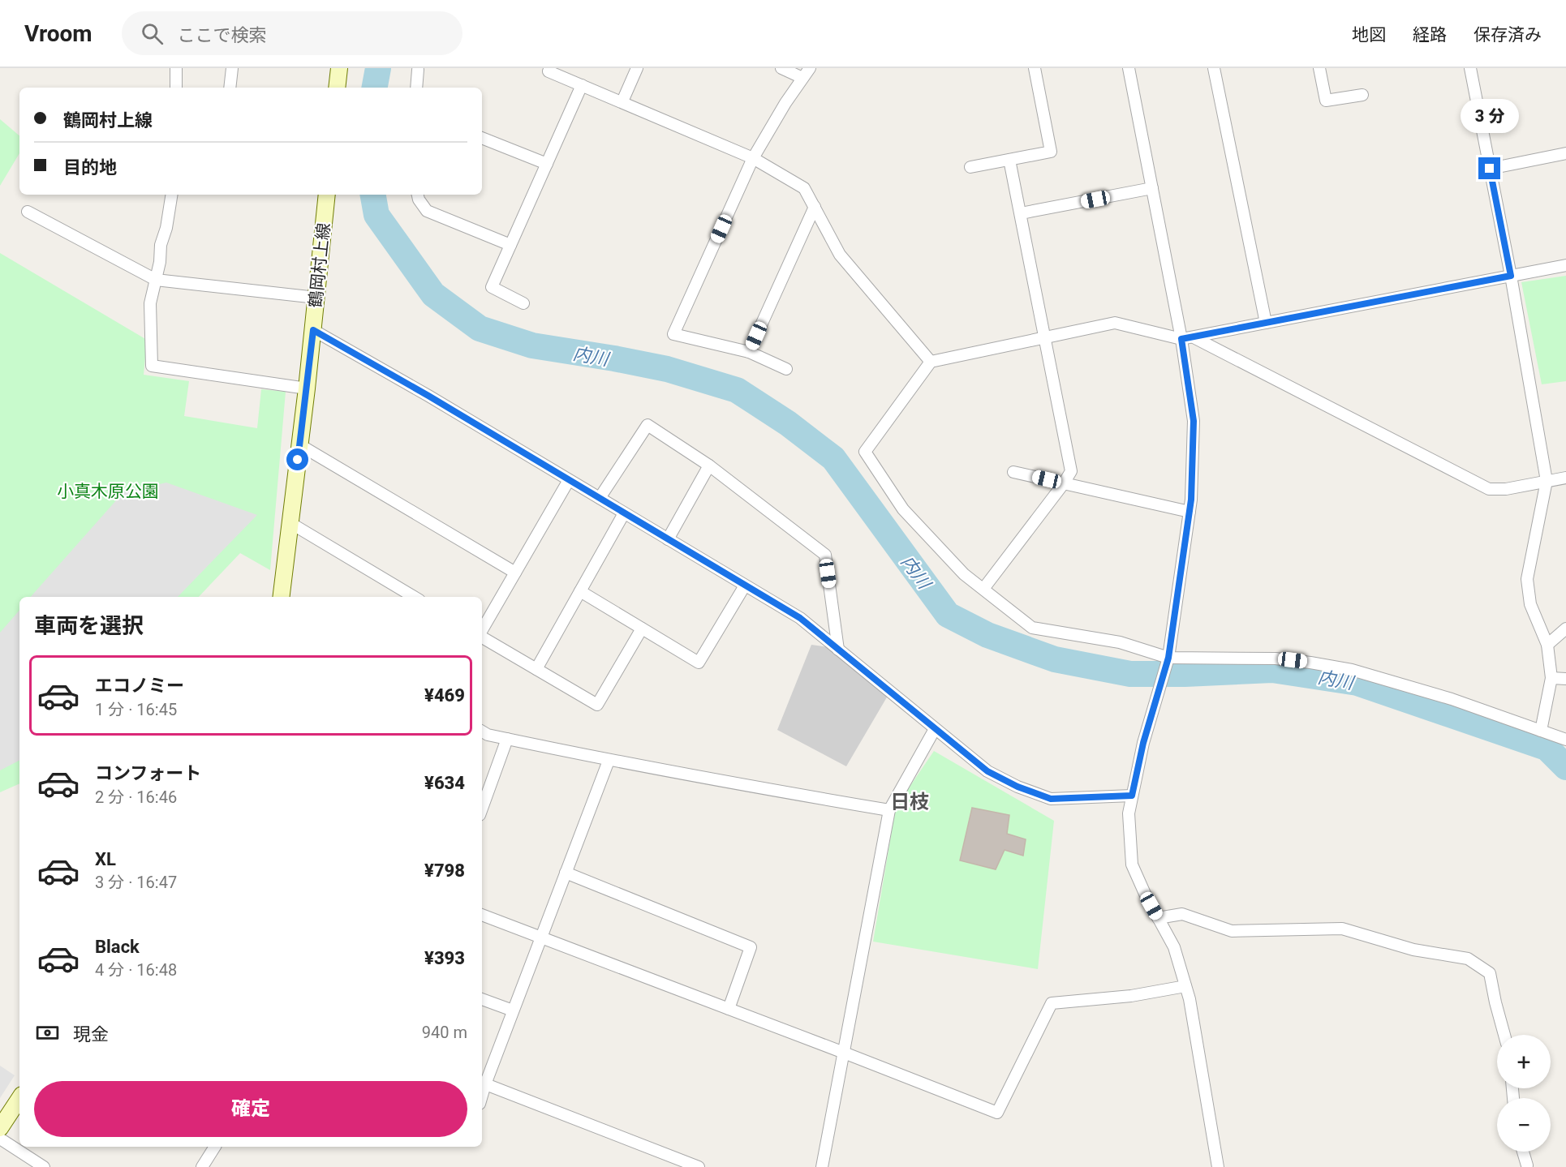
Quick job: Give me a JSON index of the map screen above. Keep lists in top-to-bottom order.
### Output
{
  "streets": {
    "main road": ["鶴岡村上線"]
  },
  "districts": ["日枝"],
  "water": ["内川"],
  "parks": ["小真木原公園"],
  "page": {
    "header": "Vroom",
    "search": "ここで検索",
    "nav": ["地図", "経路", "保存済み"],
    "banner": ["鶴岡村上線", "目的地"],
    "bubble": "3 分",
    "heading": "車両を選択",
    "list": [
      {
        "name": "エコノミー",
        "note": "1 分 · 16:45",
        "value": "¥469"
      },
      {
        "name": "コンフォート",
        "note": "2 分 · 16:46",
        "value": "¥634"
      },
      {
        "name": "XL",
        "note": "3 分 · 16:47",
        "value": "¥798"
      },
      {
        "name": "Black",
        "note": "4 分 · 16:48",
        "value": "¥393"
      }
    ],
    "pay": ["現金", "940 m"],
    "map_buttons": ["+", "−"],
    "buttons": "確定"
  }
}
